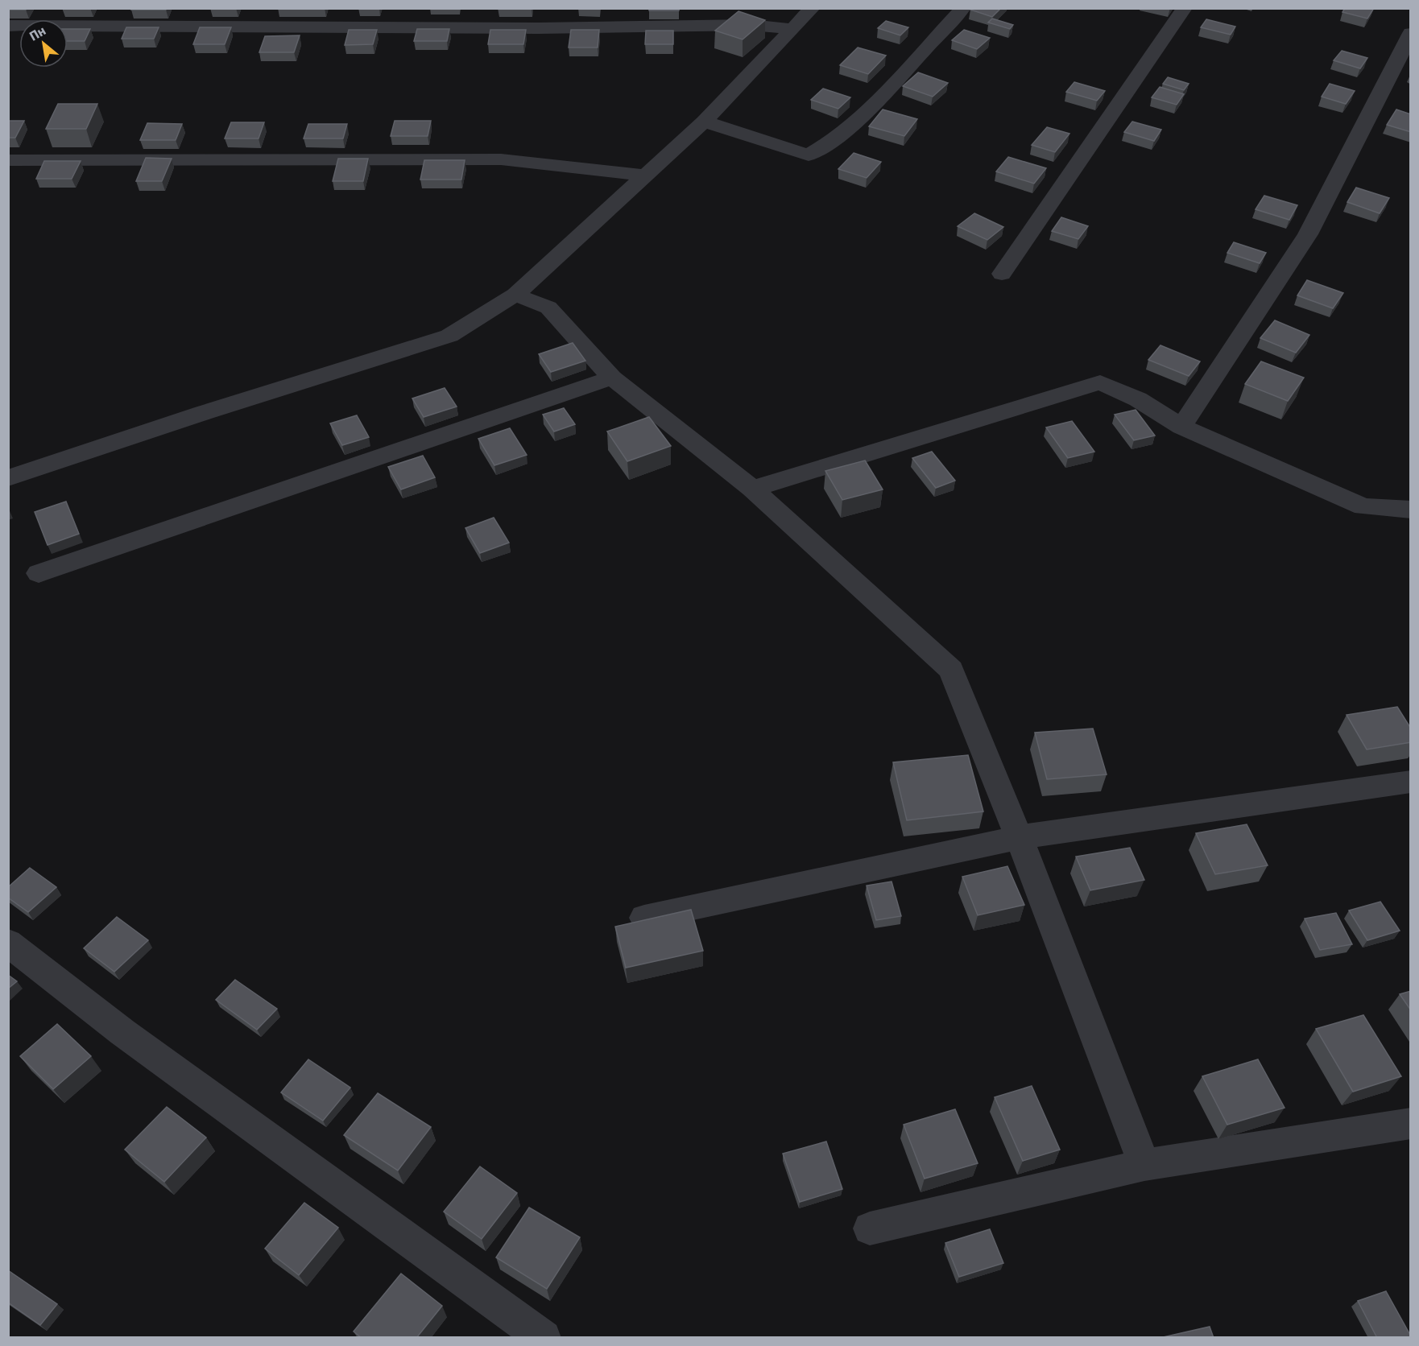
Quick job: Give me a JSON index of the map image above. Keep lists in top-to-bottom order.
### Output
{
  "north": "top left"
}
